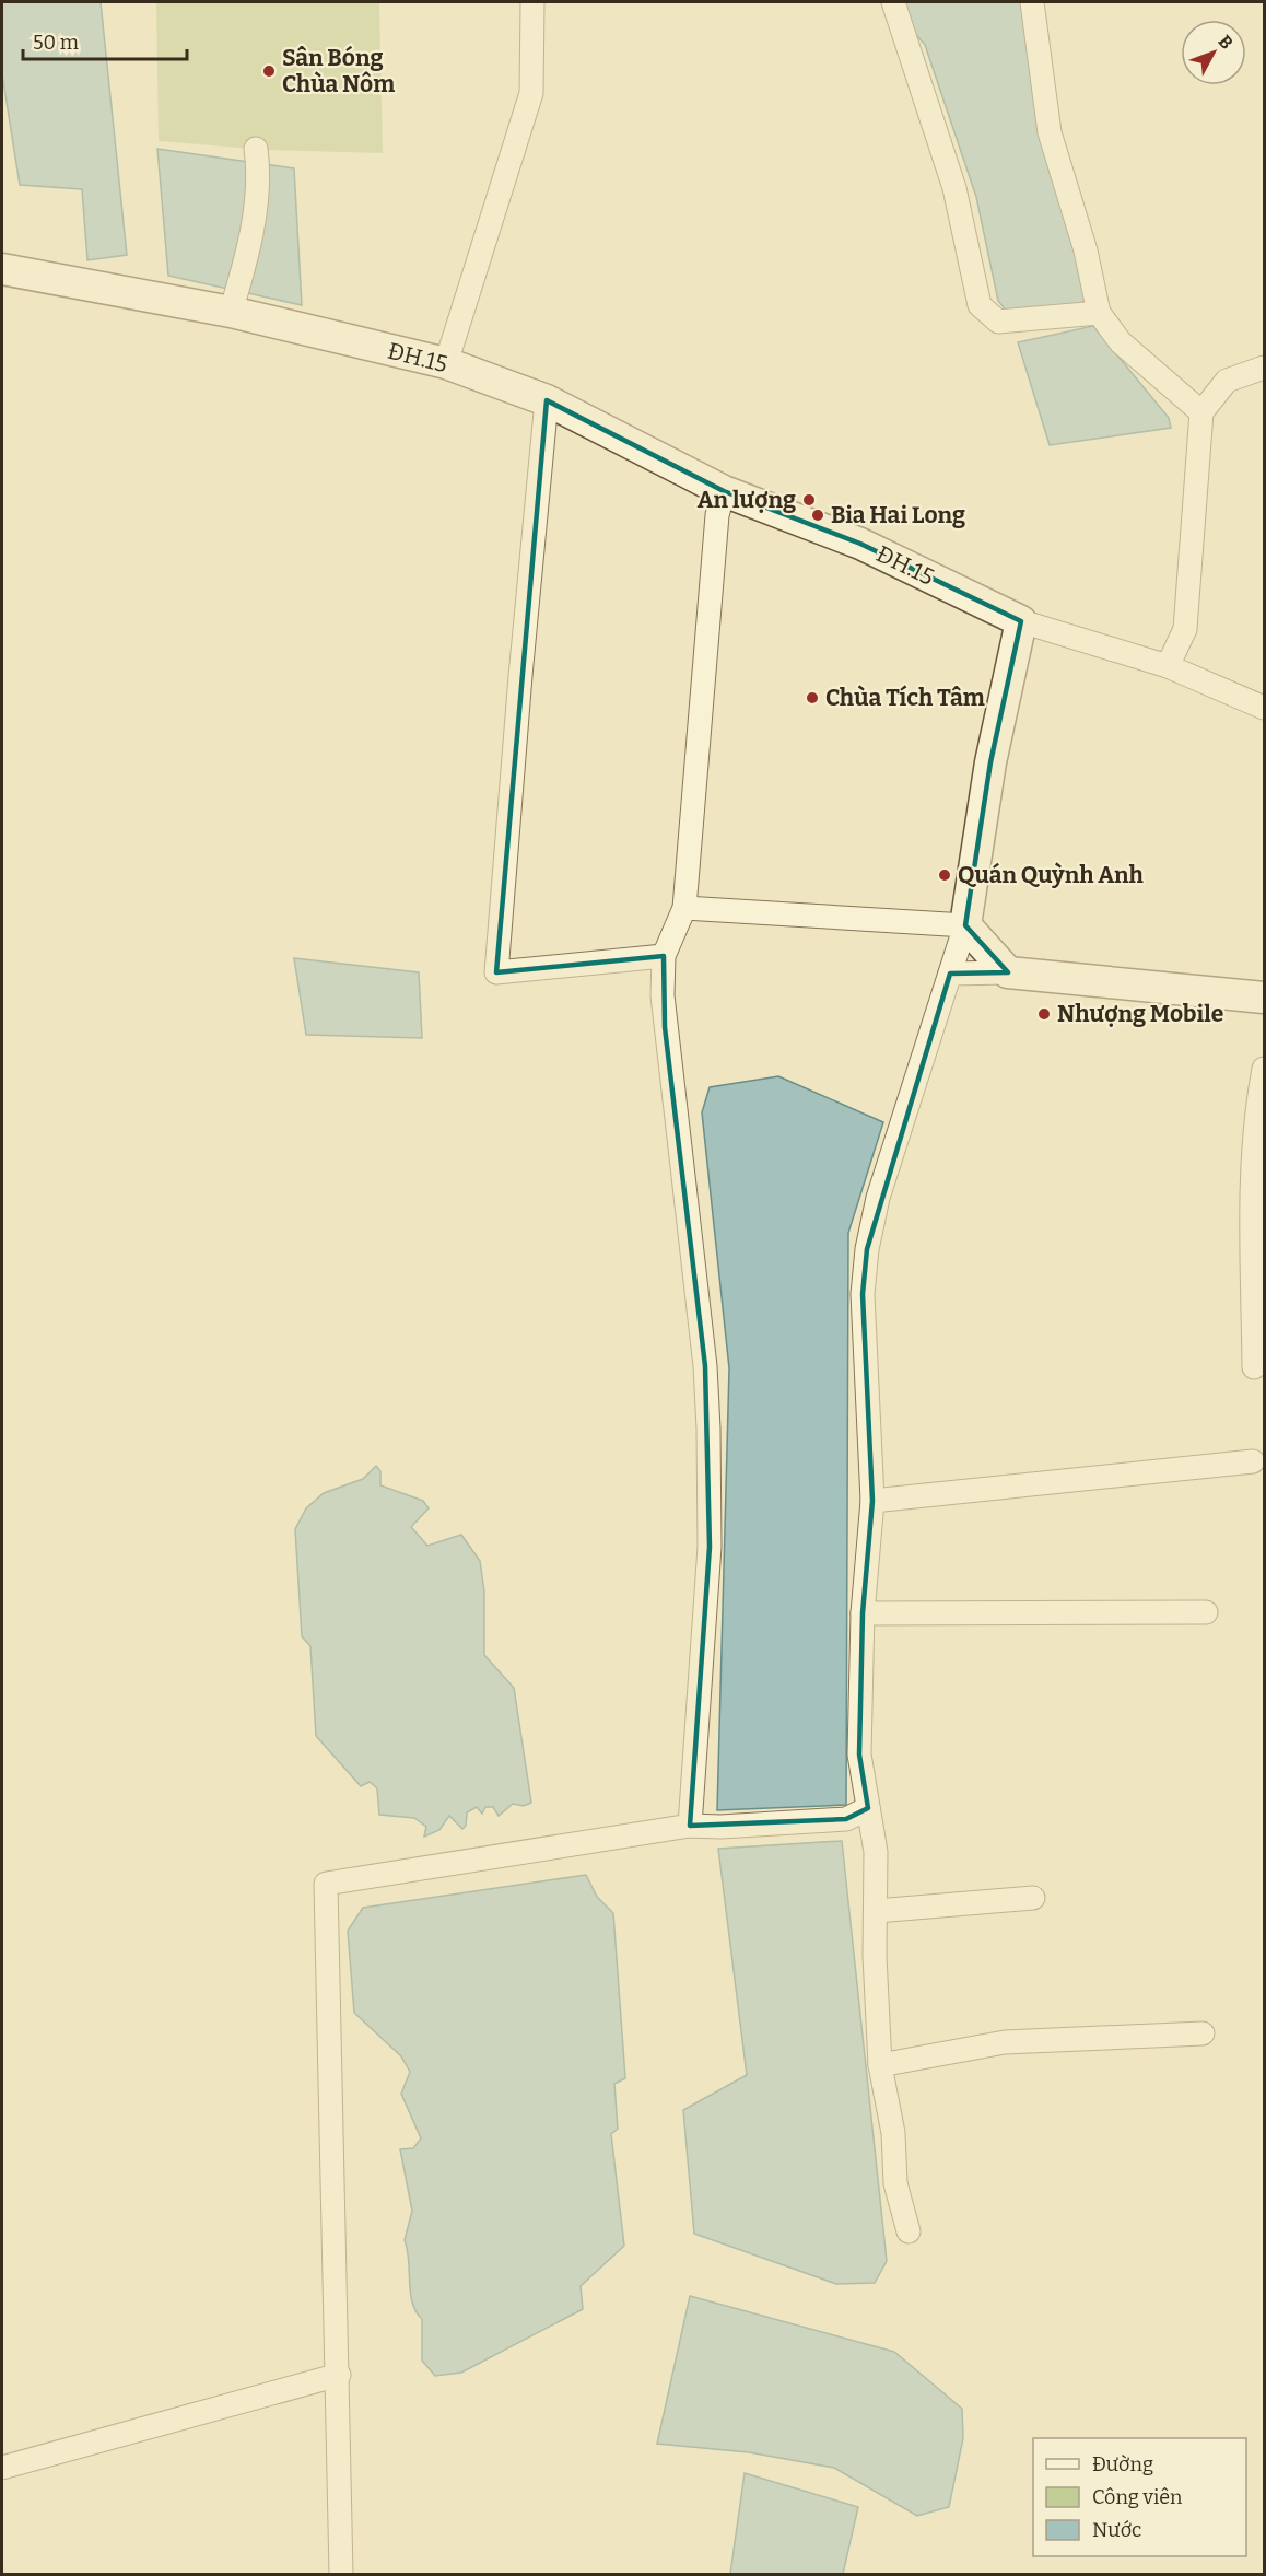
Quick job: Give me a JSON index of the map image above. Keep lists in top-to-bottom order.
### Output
{
  "streets": {
    "main road": ["ĐH.15"]
  },
  "places": [
    "Sân Bóng Chùa Nôm",
    "An lượng",
    "Bia Hai Long",
    "Chùa Tích Tâm",
    "Quán Quỳnh Anh",
    "Nhượng Mobile"
  ],
  "legend": ["Đường", "Công viên", "Nước"],
  "scale_bar": "50 m",
  "north": "top right"
}
